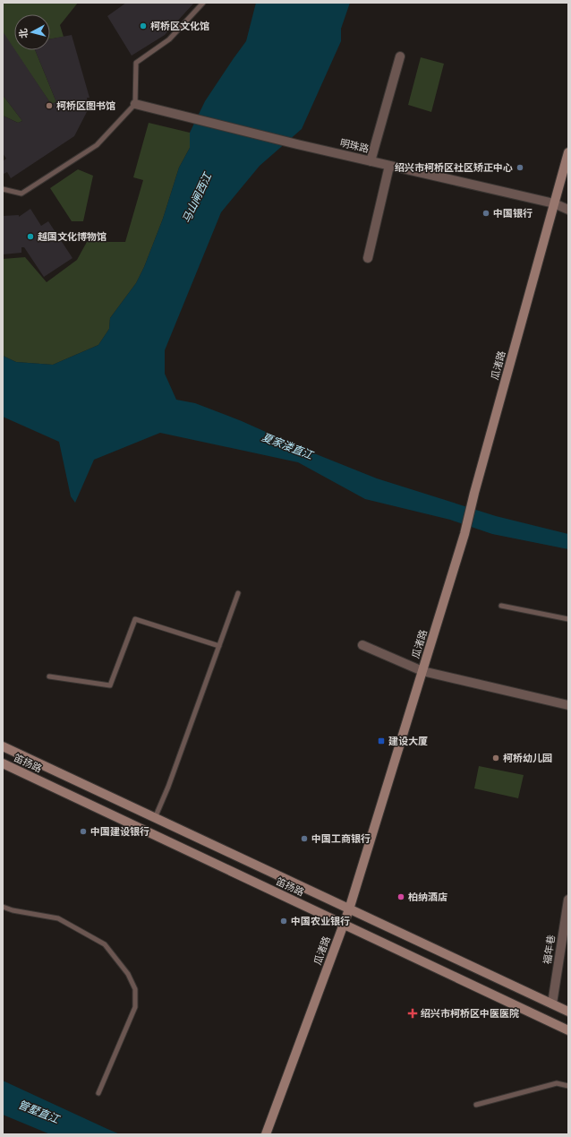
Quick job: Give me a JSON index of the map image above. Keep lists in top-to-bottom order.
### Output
{
  "streets": {
    "street": [
      "明珠路",
      "瓜渚路",
      "笛扬路",
      "福年巷"
    ]
  },
  "crossings": [
    ["明珠路", "瓜渚路"],
    ["瓜渚路", "笛扬路"],
    ["笛扬路", "福年巷"]
  ],
  "water": ["马山闸西江", "夏家溇直江", "管墅直江"],
  "places": {
    "other": [
      "柯桥区文化馆",
      "柯桥区图书馆",
      "绍兴市柯桥区社区矫正中心",
      "中国银行",
      "越国文化博物馆",
      "柯桥幼儿园",
      "中国建设银行",
      "中国工商银行",
      "柏纳酒店",
      "中国农业银行"
    ],
    "transit": ["建设大厦"],
    "health": ["绍兴市柯桥区中医医院"]
  },
  "north": "left"
}
